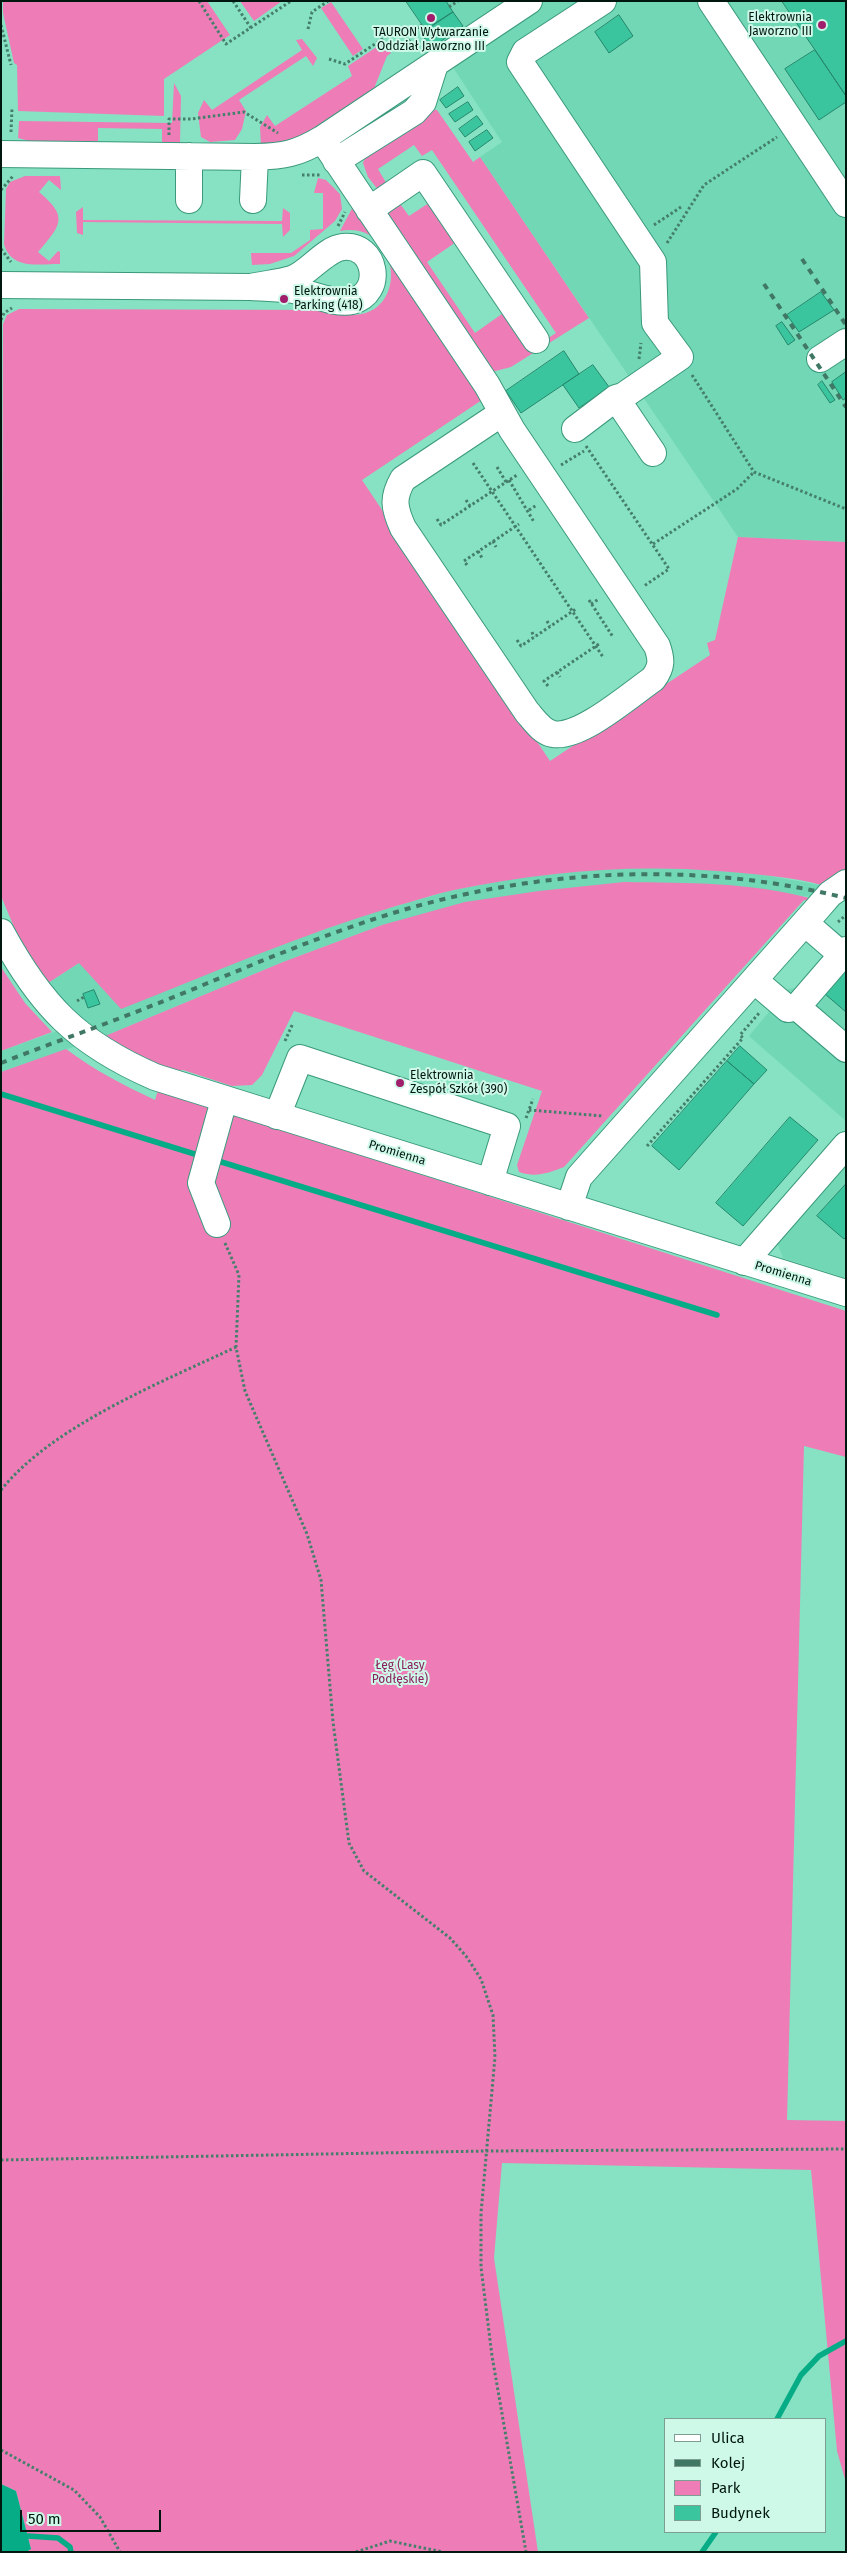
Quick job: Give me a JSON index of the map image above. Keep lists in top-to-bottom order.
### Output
{
  "streets": {
    "street": ["Promienna"]
  },
  "parks": ["Łęg (Lasy Podłęskie)"],
  "places": [
    "TAURON Wytwarzanie Oddział Jaworzno III",
    "Elektrownia Jaworzno III",
    "Elektrownia Parking (418)",
    "Elektrownia Zespół Szkół (390)"
  ],
  "legend": [
    "Ulica",
    "Kolej",
    "Park",
    "Budynek"
  ],
  "scale_bar": "50 m"
}
